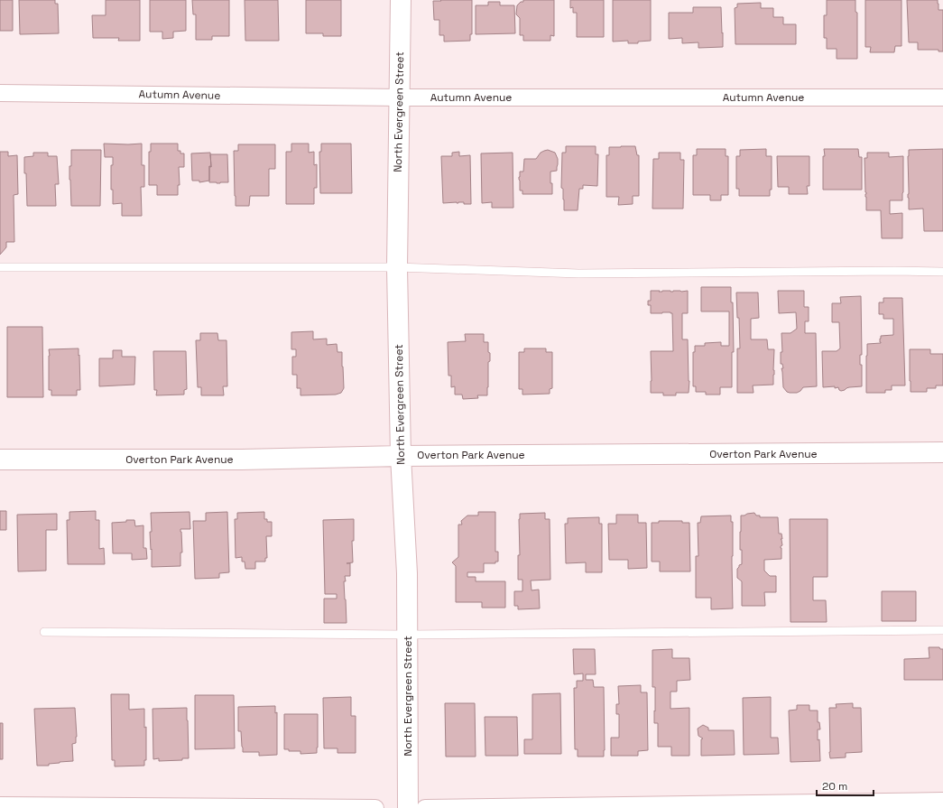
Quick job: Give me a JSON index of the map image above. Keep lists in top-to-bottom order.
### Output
{
  "streets": {
    "street": ["Autumn Avenue", "North Evergreen Street", "Overton Park Avenue"]
  },
  "crossings": [
    ["Autumn Avenue", "North Evergreen Street"],
    ["North Evergreen Street", "Overton Park Avenue"]
  ],
  "scale_bar": "20 m"
}
